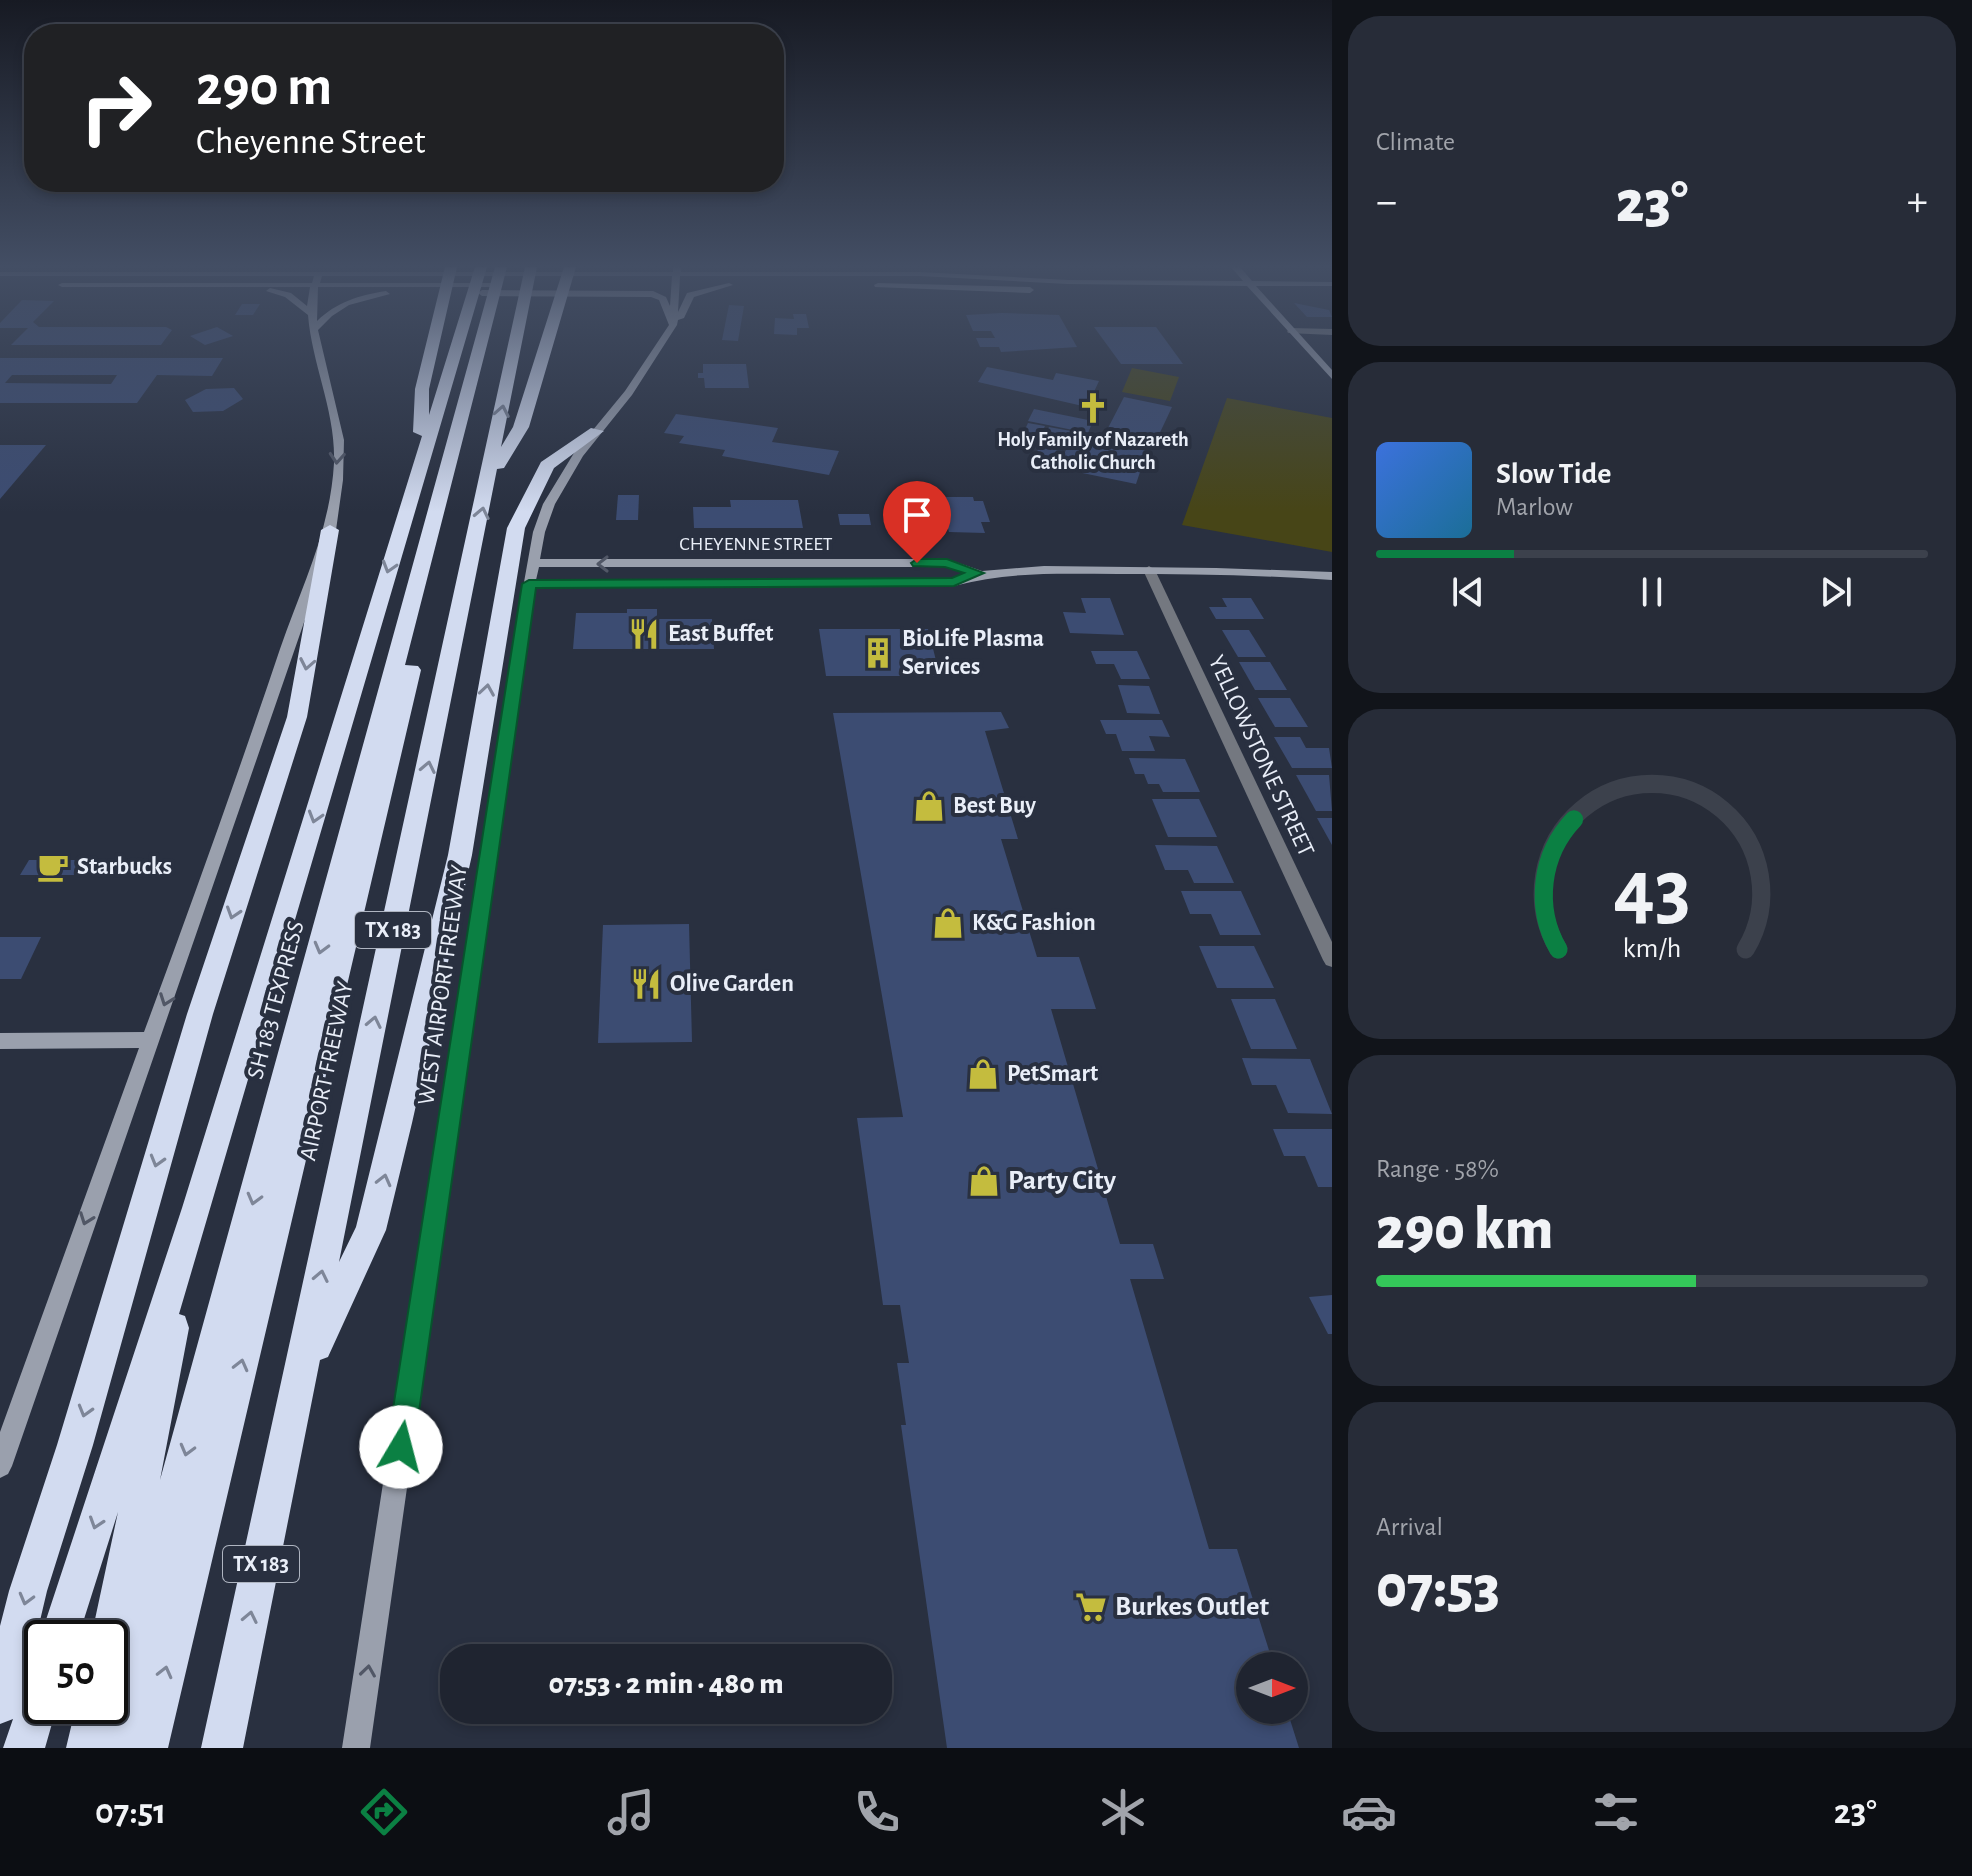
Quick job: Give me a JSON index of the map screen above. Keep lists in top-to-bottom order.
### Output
{
  "streets": {
    "highway": ["TX 183", "SH 183 TEXPRESS", "AIRPORT FREEWAY"],
    "main road": ["CHEYENNE STREET", "WEST AIRPORT FREEWAY"],
    "street": ["YELLOWSTONE STREET"]
  },
  "crossings": [
    ["CHEYENNE STREET", "YELLOWSTONE STREET"],
    ["CHEYENNE STREET", "WEST AIRPORT FREEWAY"]
  ],
  "one_way": ["WEST AIRPORT FREEWAY"],
  "places": {
    "church": ["Holy Family of Nazareth Catholic Church"],
    "restaurant": ["East Buffet", "Olive Garden"],
    "building": ["BioLife Plasma Services"],
    "shop": [
      "Best Buy",
      "K&G Fashion",
      "PetSmart",
      "Party City"
    ],
    "cafe": ["Starbucks"],
    "supermarket": ["Burkes Outlet"]
  },
  "north": "right",
  "page": {
    "tile": [
      "Climate",
      ["Range · 58%", "290 km"],
      ["Arrival", "07:53"]
    ],
    "turn": ["290 m", "Cheyenne Street"],
    "heat": ["−", "23°", "+"],
    "song": ["Slow Tide", "Marlow"],
    "limit": "50",
    "trip": "07:53 · 2 min · 480 m",
    "tabs": ["07:51", "23°"],
    "gauge": ["43", "km/h"]
  }
}
